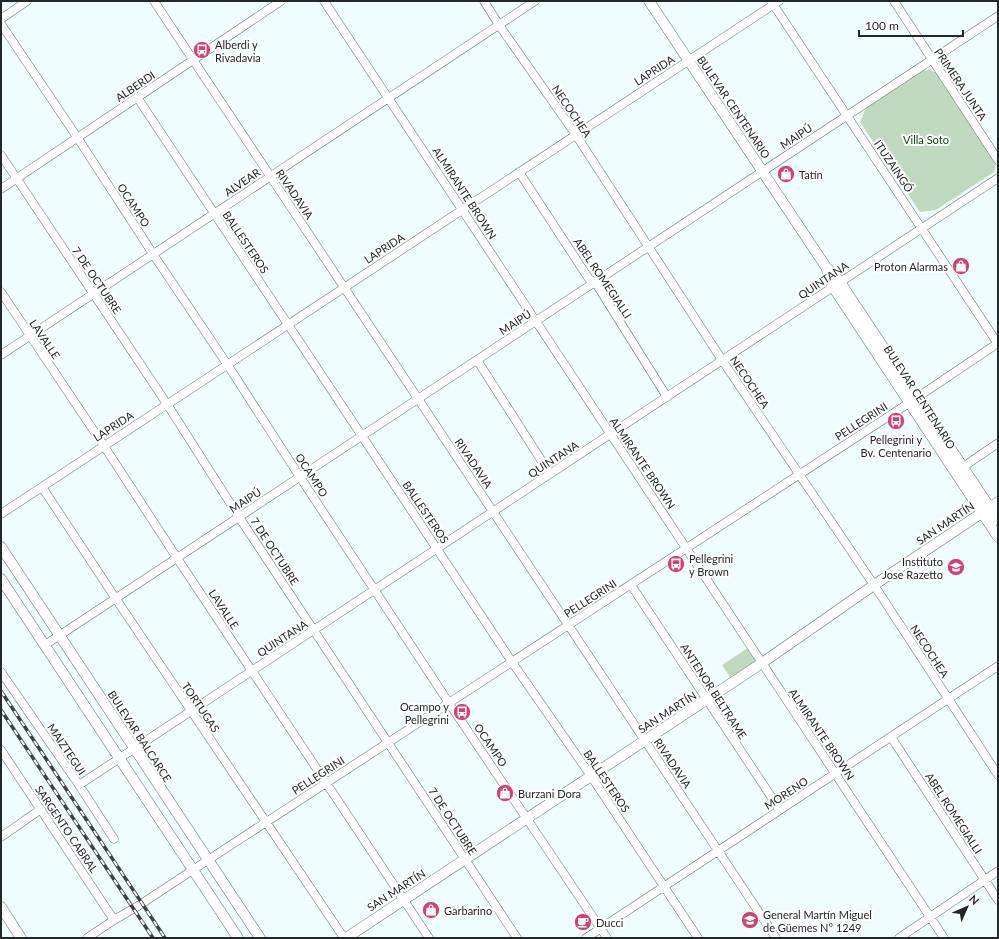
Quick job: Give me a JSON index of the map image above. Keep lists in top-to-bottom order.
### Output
{
  "streets": {
    "main road": ["BULEVAR CENTENARIO", "SAN MARTÍN", "BULEVAR BALCARCE"],
    "street": [
      "LAPRIDA",
      "PRIMERA JUNTA",
      "ALBERDI",
      "NECOCHEA",
      "MAIPÚ",
      "ITUZAINGÓ",
      "ALVEAR",
      "ALMIRANTE BROWN",
      "RIVADAVIA",
      "OCAMPO",
      "BALLESTEROS",
      "ABEL ROMEGIALLI",
      "7 DE OCTUBRE",
      "QUINTANA",
      "LAVALLE",
      "PELLEGRINI",
      "ANTENOR BELTRAME",
      "TORTUGAS",
      "MAIZTEGUI",
      "MORENO",
      "SARGENTO CABRAL"
    ]
  },
  "crossings": [
    ["LAPRIDA", "BULEVAR CENTENARIO"],
    ["LAPRIDA", "NECOCHEA"],
    ["LAPRIDA", "ITUZAINGÓ"],
    ["LAPRIDA", "ALMIRANTE BROWN"],
    ["LAPRIDA", "RIVADAVIA"],
    ["LAPRIDA", "OCAMPO"],
    ["LAPRIDA", "BALLESTEROS"],
    ["LAPRIDA", "ABEL ROMEGIALLI"],
    ["LAPRIDA", "7 DE OCTUBRE"],
    ["LAPRIDA", "LAVALLE"],
    ["LAPRIDA", "TORTUGAS"],
    ["PRIMERA JUNTA", "MAIPÚ"],
    ["ALBERDI", "RIVADAVIA"],
    ["ALBERDI", "OCAMPO"],
    ["ALBERDI", "BALLESTEROS"],
    ["ALBERDI", "7 DE OCTUBRE"],
    ["BULEVAR CENTENARIO", "MAIPÚ"],
    ["BULEVAR CENTENARIO", "QUINTANA"],
    ["BULEVAR CENTENARIO", "PELLEGRINI"],
    ["BULEVAR CENTENARIO", "SAN MARTÍN"],
    ["NECOCHEA", "MAIPÚ"],
    ["NECOCHEA", "ALVEAR"],
    ["NECOCHEA", "QUINTANA"],
    ["NECOCHEA", "PELLEGRINI"],
    ["NECOCHEA", "SAN MARTÍN"],
    ["NECOCHEA", "MORENO"],
    ["MAIPÚ", "ITUZAINGÓ"],
    ["MAIPÚ", "ALMIRANTE BROWN"],
    ["MAIPÚ", "RIVADAVIA"],
    ["MAIPÚ", "OCAMPO"],
    ["MAIPÚ", "BALLESTEROS"],
    ["MAIPÚ", "ABEL ROMEGIALLI"],
    ["MAIPÚ", "7 DE OCTUBRE"],
    ["MAIPÚ", "LAVALLE"],
    ["MAIPÚ", "TORTUGAS"],
    ["MAIPÚ", "BULEVAR BALCARCE"],
    ["ITUZAINGÓ", "QUINTANA"],
    ["ITUZAINGÓ", "PELLEGRINI"],
    ["ALVEAR", "ALMIRANTE BROWN"],
    ["ALVEAR", "RIVADAVIA"],
    ["ALVEAR", "OCAMPO"],
    ["ALVEAR", "BALLESTEROS"],
    ["ALVEAR", "7 DE OCTUBRE"],
    ["ALVEAR", "LAVALLE"],
    ["ALMIRANTE BROWN", "QUINTANA"],
    ["ALMIRANTE BROWN", "PELLEGRINI"],
    ["ALMIRANTE BROWN", "SAN MARTÍN"],
    ["ALMIRANTE BROWN", "MORENO"],
    ["RIVADAVIA", "QUINTANA"],
    ["RIVADAVIA", "PELLEGRINI"],
    ["RIVADAVIA", "SAN MARTÍN"],
    ["RIVADAVIA", "MORENO"],
    ["OCAMPO", "QUINTANA"],
    ["OCAMPO", "PELLEGRINI"],
    ["OCAMPO", "SAN MARTÍN"],
    ["OCAMPO", "MORENO"],
    ["BALLESTEROS", "QUINTANA"],
    ["BALLESTEROS", "PELLEGRINI"],
    ["BALLESTEROS", "SAN MARTÍN"],
    ["BALLESTEROS", "MORENO"],
    ["ABEL ROMEGIALLI", "QUINTANA"],
    ["ABEL ROMEGIALLI", "MORENO"],
    ["7 DE OCTUBRE", "QUINTANA"],
    ["7 DE OCTUBRE", "PELLEGRINI"],
    ["7 DE OCTUBRE", "SAN MARTÍN"],
    ["QUINTANA", "LAVALLE"],
    ["QUINTANA", "TORTUGAS"],
    ["QUINTANA", "BULEVAR BALCARCE"],
    ["QUINTANA", "MAIZTEGUI"],
    ["LAVALLE", "PELLEGRINI"],
    ["LAVALLE", "SAN MARTÍN"],
    ["PELLEGRINI", "ANTENOR BELTRAME"],
    ["PELLEGRINI", "TORTUGAS"],
    ["PELLEGRINI", "BULEVAR BALCARCE"],
    ["PELLEGRINI", "SARGENTO CABRAL"],
    ["SAN MARTÍN", "ANTENOR BELTRAME"],
    ["SAN MARTÍN", "TORTUGAS"],
    ["ANTENOR BELTRAME", "MORENO"]
  ],
  "parks": ["Villa Soto"],
  "places": {
    "bus stop": [
      "Alberdi y Rivadavia",
      "Pellegrini y Bv. Centenario",
      "Pellegrini y Brown",
      "Ocampo y Pellegrini"
    ],
    "shop": [
      "Tatín",
      "Proton Alarmas",
      "Burzani Dora",
      "Garbarino"
    ],
    "school or university": ["Instituto Jose Razetto", "General Martín Miguel de Güemes N° 1249"],
    "cafe": ["Ducci"]
  },
  "scale_bar": "100 m",
  "north": "top right"
}
